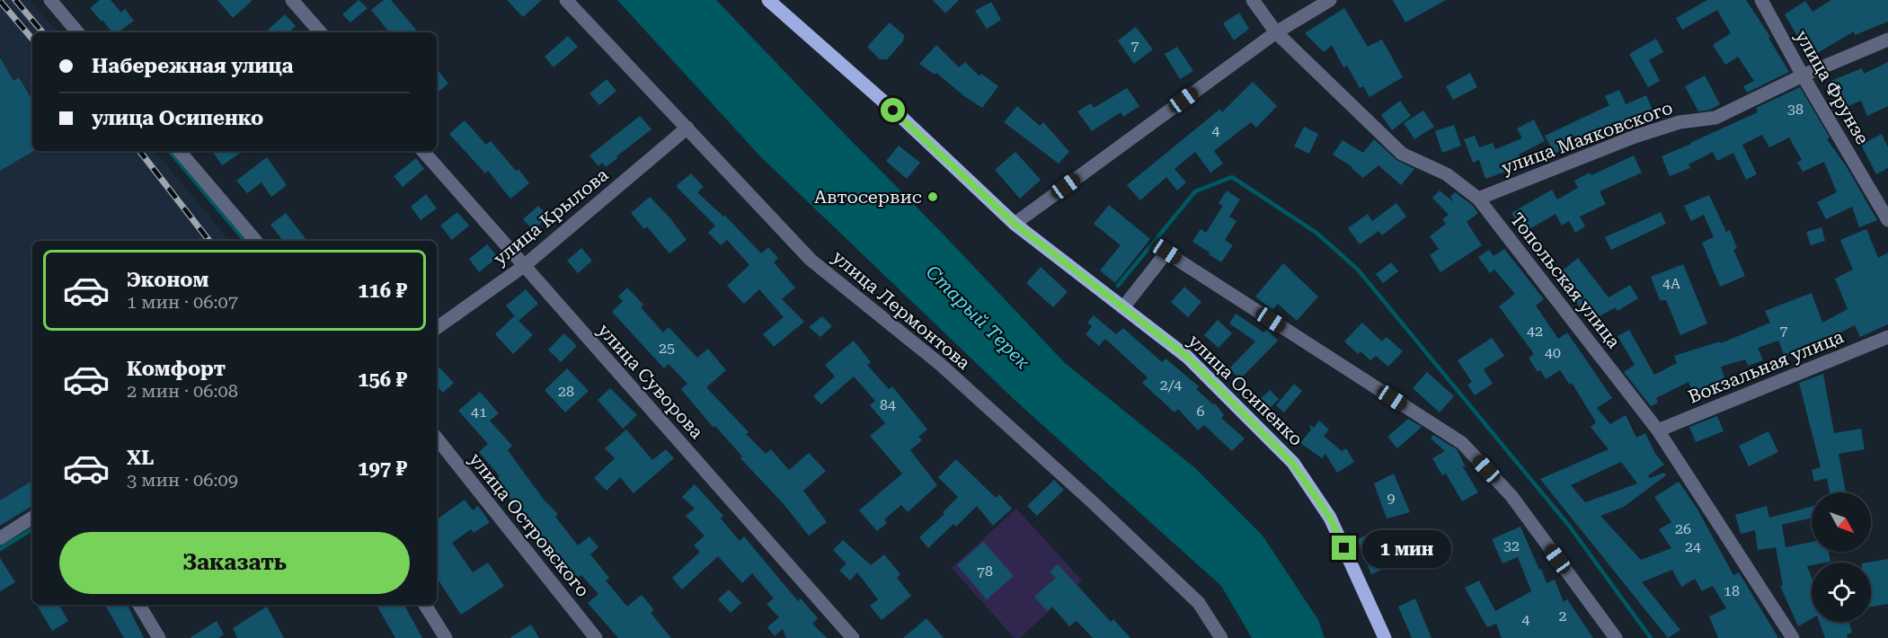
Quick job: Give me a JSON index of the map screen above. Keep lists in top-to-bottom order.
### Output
{
  "streets": {
    "main road": ["улица Осипенко"],
    "street": [
      "улица Фрунзе",
      "улица Маяковского",
      "улица Крылова",
      "Топольская улица",
      "улица Лермонтова",
      "Вокзальная улица",
      "улица Суворова",
      "улица Островского"
    ]
  },
  "crossings": [
    ["улица Фрунзе", "улица Маяковского"],
    ["улица Маяковского", "Топольская улица"],
    ["улица Крылова", "улица Лермонтова"],
    ["улица Крылова", "улица Суворова"],
    ["Топольская улица", "Вокзальная улица"]
  ],
  "water": ["Старый Терек"],
  "places": ["Автосервис"],
  "house_numbers": [
    "7",
    "38",
    "4",
    "4А",
    "7",
    "42",
    "25",
    "40",
    "2/4",
    "28",
    "84",
    "6",
    "41",
    "9",
    "26",
    "32",
    "24",
    "78",
    "18",
    "2",
    "4"
  ],
  "north": "bottom right",
  "page": {
    "banner": ["Набережная улица", "улица Осипенко"],
    "list": [
      {
        "name": "Эконом",
        "note": "1 мин · 06:07",
        "value": "116 ₽"
      },
      {
        "name": "Комфорт",
        "note": "2 мин · 06:08",
        "value": "156 ₽"
      },
      {
        "name": "XL",
        "note": "3 мин · 06:09",
        "value": "197 ₽"
      }
    ],
    "buttons": "Заказать",
    "bubble": "1 мин"
  }
}
